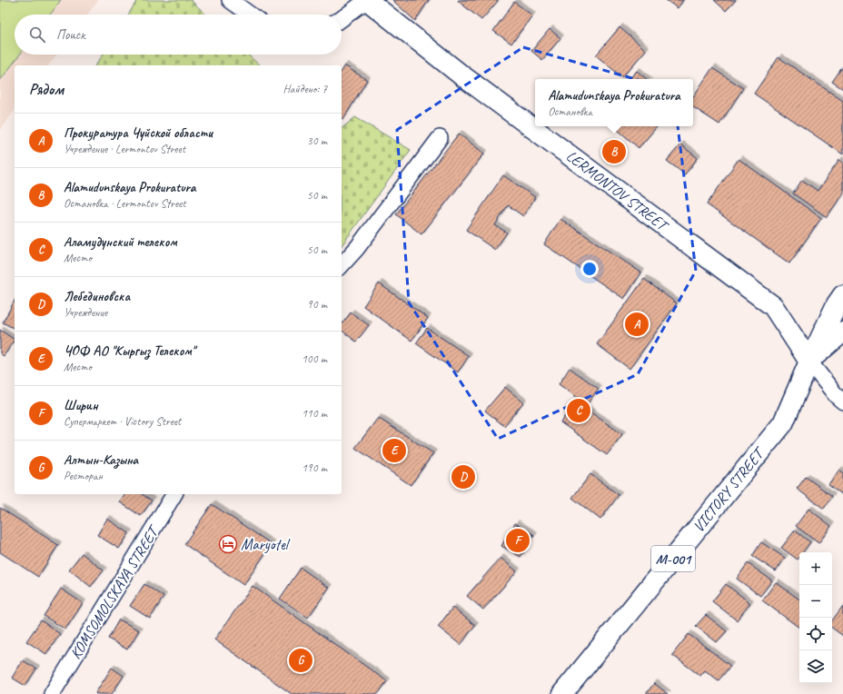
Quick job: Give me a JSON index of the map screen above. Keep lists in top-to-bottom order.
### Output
{
  "streets": {
    "main road": ["LERMONTOV STREET", "VICTORY STREET", "М-001"],
    "street": ["KOMSOMOLSKAYA STREET"]
  },
  "crossings": [
    ["LERMONTOV STREET", "VICTORY STREET"],
    ["LERMONTOV STREET", "М-001"],
    ["VICTORY STREET", "М-001"]
  ],
  "places": {
    "hotel": ["Maryotel"]
  },
  "page": {
    "search": "Поиск",
    "heading": ["Рядом", "Найдено: 7"],
    "popup": ["Alamudunskaya Prokuratura", "Остановка"],
    "list": [
      {
        "mark": "A",
        "name": "Прокуратура Чуйской области",
        "note": "Учреждение · Lermontov Street",
        "value": "30 m"
      },
      {
        "mark": "B",
        "name": "Alamudunskaya Prokuratura",
        "note": "Остановка · Lermontov Street",
        "value": "50 m"
      },
      {
        "mark": "C",
        "name": "Аламудунский телеком",
        "note": "Место",
        "value": "50 m"
      },
      {
        "mark": "D",
        "name": "Лебединовска",
        "note": "Учреждение",
        "value": "90 m"
      },
      {
        "mark": "E",
        "name": "ЧОФ АО \"Кыргыз Телеком\"",
        "note": "Место",
        "value": "100 m"
      },
      {
        "mark": "F",
        "name": "Ширин",
        "note": "Супермаркет · Victory Street",
        "value": "110 m"
      },
      {
        "mark": "G",
        "name": "Алтын-Казына",
        "note": "Ресторан",
        "value": "190 m"
      }
    ],
    "pins": [
      "B",
      "A",
      "C",
      "E",
      "D",
      "F",
      "G"
    ],
    "map_buttons": ["+", "−"]
  }
}
